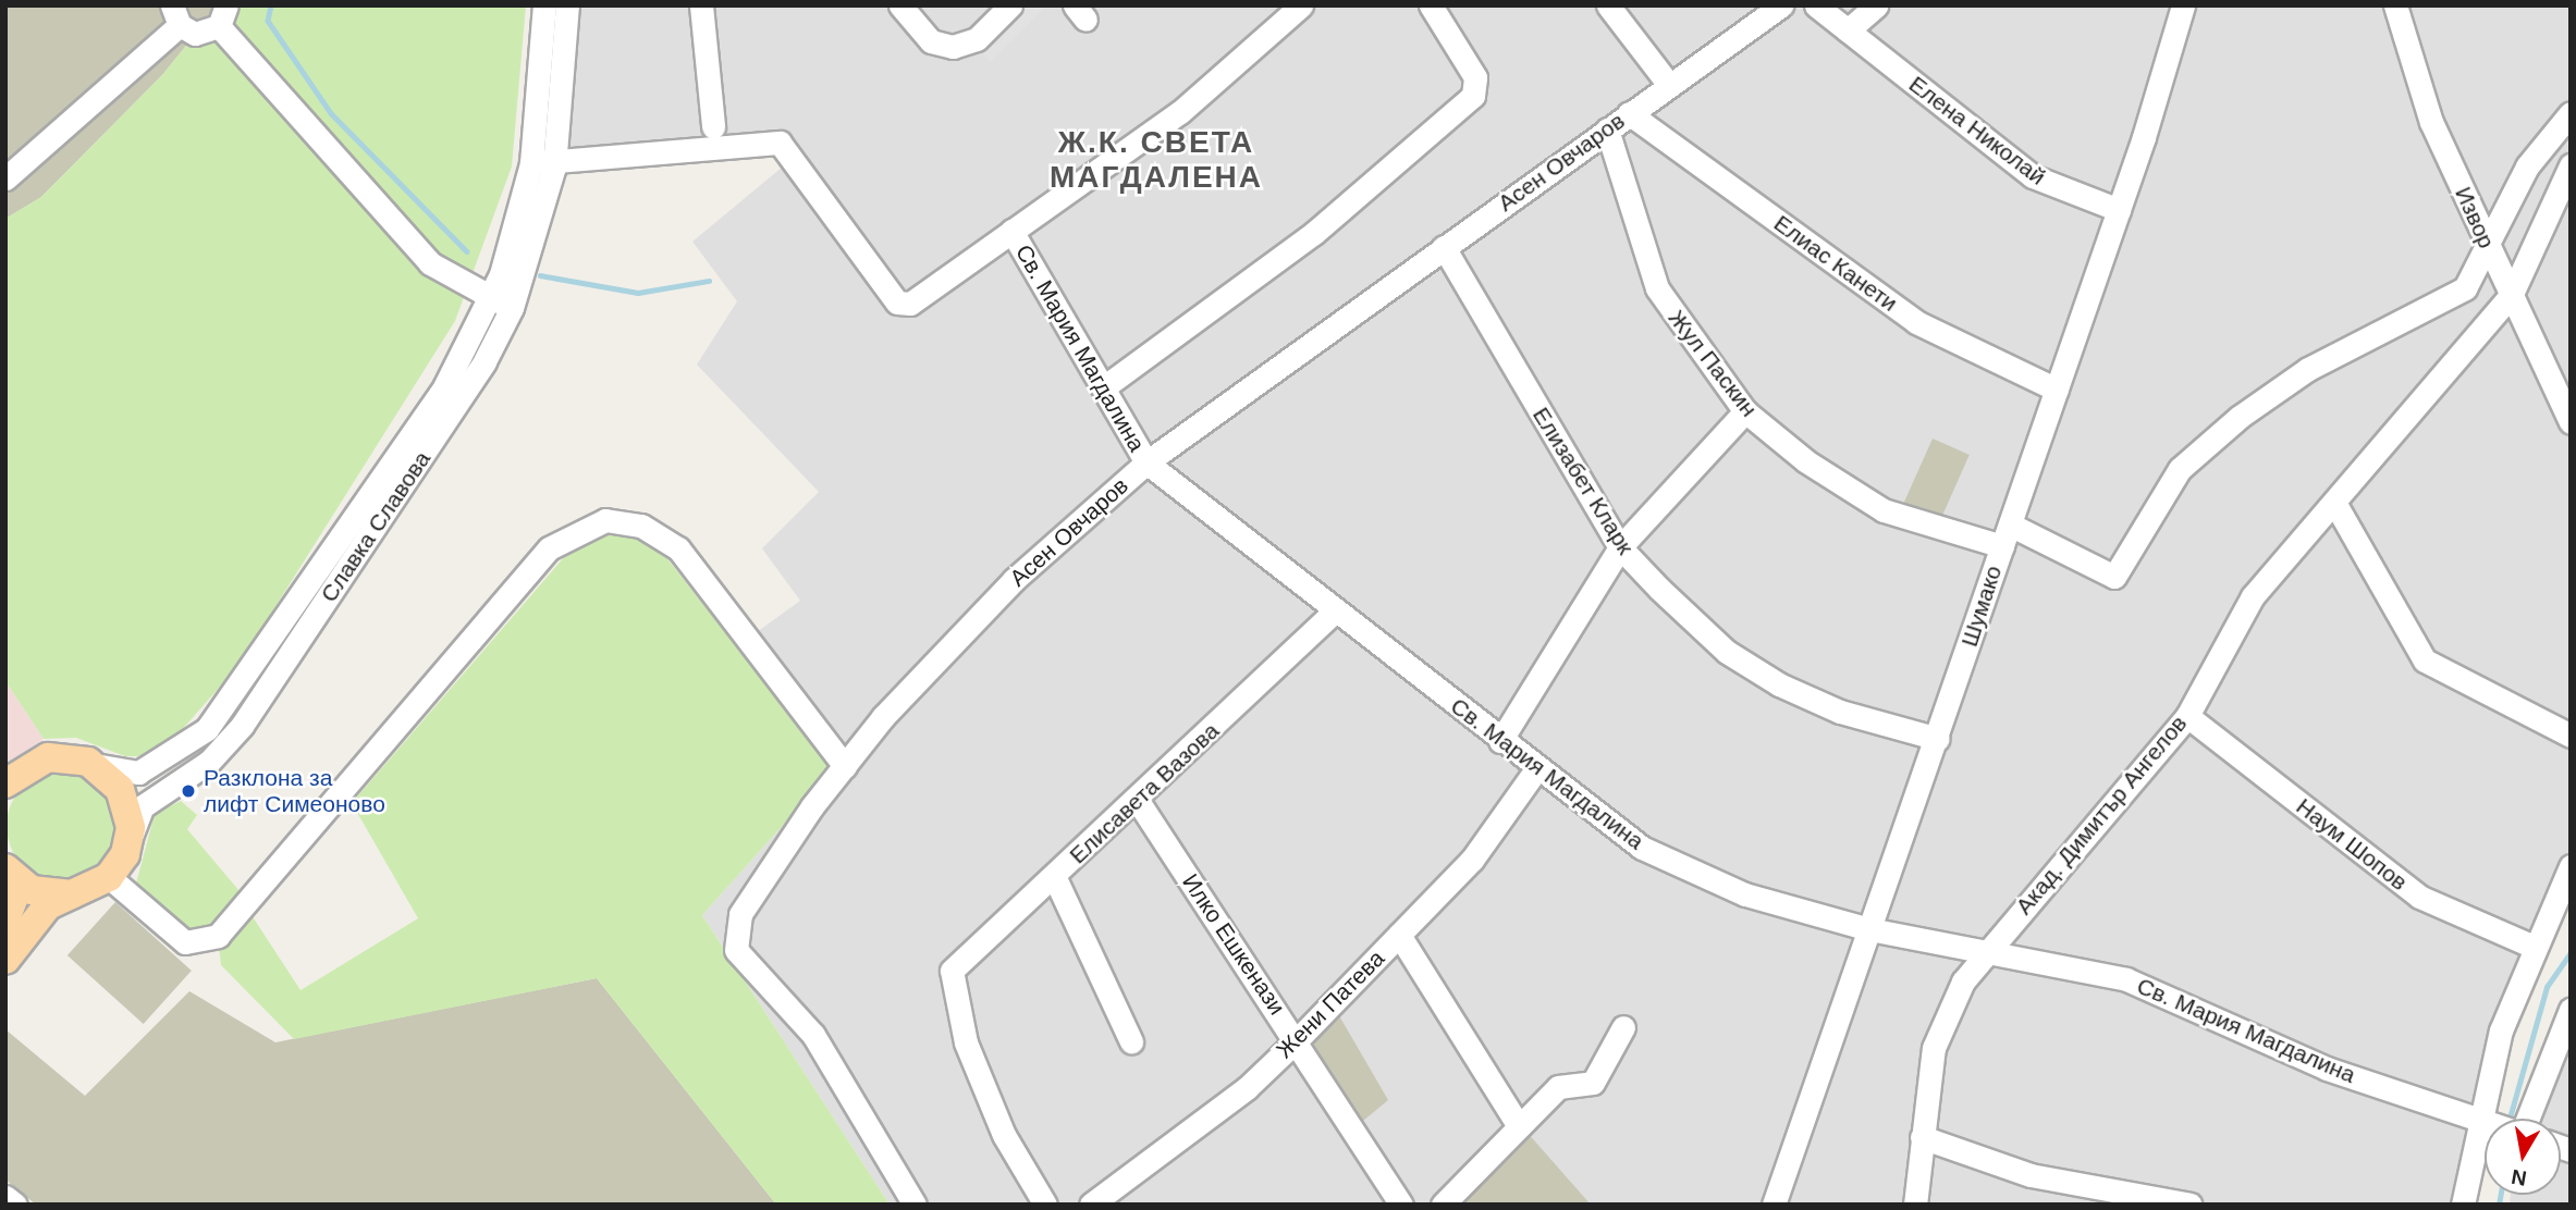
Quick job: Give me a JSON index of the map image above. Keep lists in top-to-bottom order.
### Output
{
  "streets": {
    "street": [
      "Елена Николай",
      "Асен Овчаров",
      "Извор",
      "Елиас Канети",
      "Св. Мария Магдалина",
      "Жул Паскин",
      "Елизабет Кларк",
      "Славка Славова",
      "Шумако",
      "Елисавета Вазова",
      "Акад. Димитър Ангелов",
      "Наум Шопов",
      "Илко Ешкенази",
      "Жени Патева"
    ]
  },
  "crossings": [
    ["Елена Николай", "Шумако"],
    ["Асен Овчаров", "Елиас Канети"],
    ["Асен Овчаров", "Св. Мария Магдалина"],
    ["Асен Овчаров", "Жул Паскин"],
    ["Асен Овчаров", "Елизабет Кларк"],
    ["Извор", "Жул Паскин"],
    ["Извор", "Акад. Димитър Ангелов"],
    ["Елиас Канети", "Шумако"],
    ["Св. Мария Магдалина", "Шумако"],
    ["Св. Мария Магдалина", "Елисавета Вазова"],
    ["Св. Мария Магдалина", "Акад. Димитър Ангелов"],
    ["Св. Мария Магдалина", "Жени Патева"],
    ["Жул Паскин", "Шумако"],
    ["Елизабет Кларк", "Шумако"],
    ["Елисавета Вазова", "Илко Ешкенази"],
    ["Акад. Димитър Ангелов", "Наум Шопов"],
    ["Илко Ешкенази", "Жени Патева"]
  ],
  "districts": ["Ж.К. СВЕТА МАГДАЛЕНА"],
  "places": ["Разклона за лифт Симеоново"],
  "north": "bottom"
}
